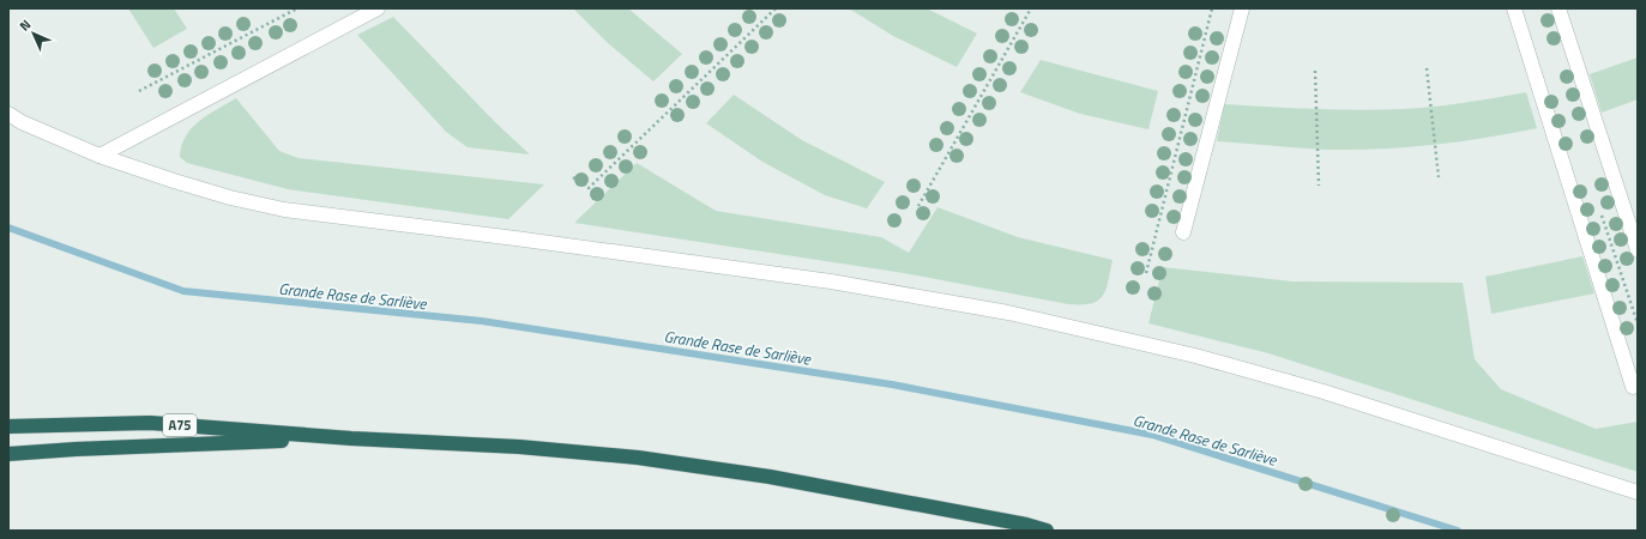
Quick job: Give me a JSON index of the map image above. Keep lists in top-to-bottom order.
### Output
{
  "streets": {
    "highway": ["A75"]
  },
  "water": ["Grande Rase de Sarliève"],
  "north": "top left"
}
